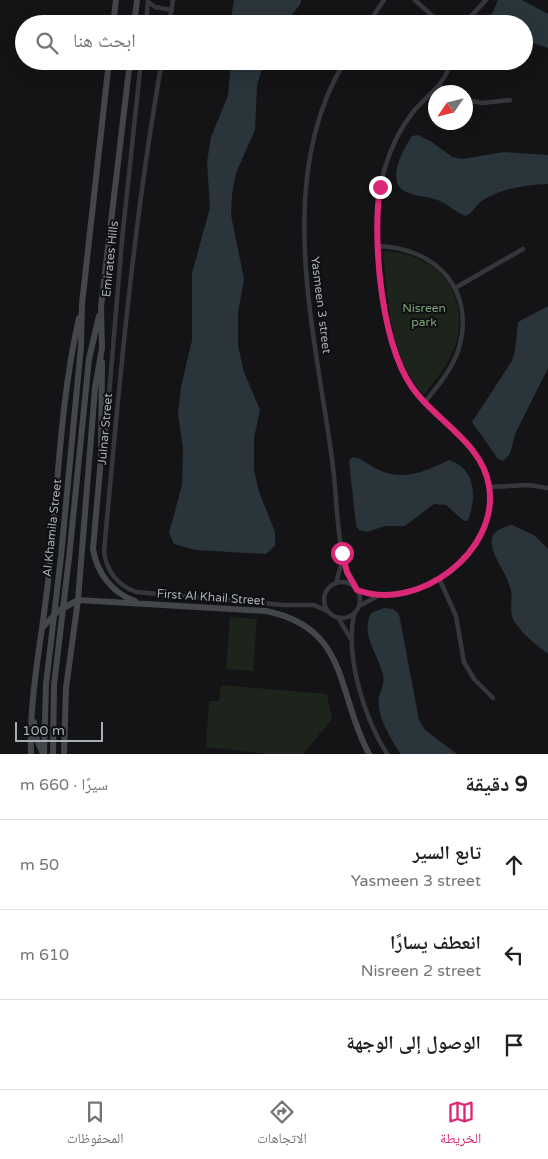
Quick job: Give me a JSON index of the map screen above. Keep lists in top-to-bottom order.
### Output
{
  "streets": {
    "main road": ["Al Khamila Street", "First Al Khail Street"],
    "street": ["Emirates Hills", "Yasmeen 3 street", "Julnar Street"]
  },
  "crossings": [
    ["Yasmeen 3 street", "Julnar Street"],
    ["Al Khamila Street", "First Al Khail Street"]
  ],
  "parks": ["Nisreen park"],
  "scale_bar": "100 m",
  "north": "bottom left",
  "page": {
    "search": "ابحث هنا",
    "scale": "100 m",
    "heading": ["9 دقيقة", "سيرًا · 660 m"],
    "list": [
      ["تابع السير", "Yasmeen 3 street", "50 m"],
      ["انعطف يسارًا", "Nisreen 2 street", "610 m"],
      "الوصول إلى الوجهة"
    ],
    "nav": ["الخريطة", "الاتجاهات", "المحفوظات"]
  }
}
